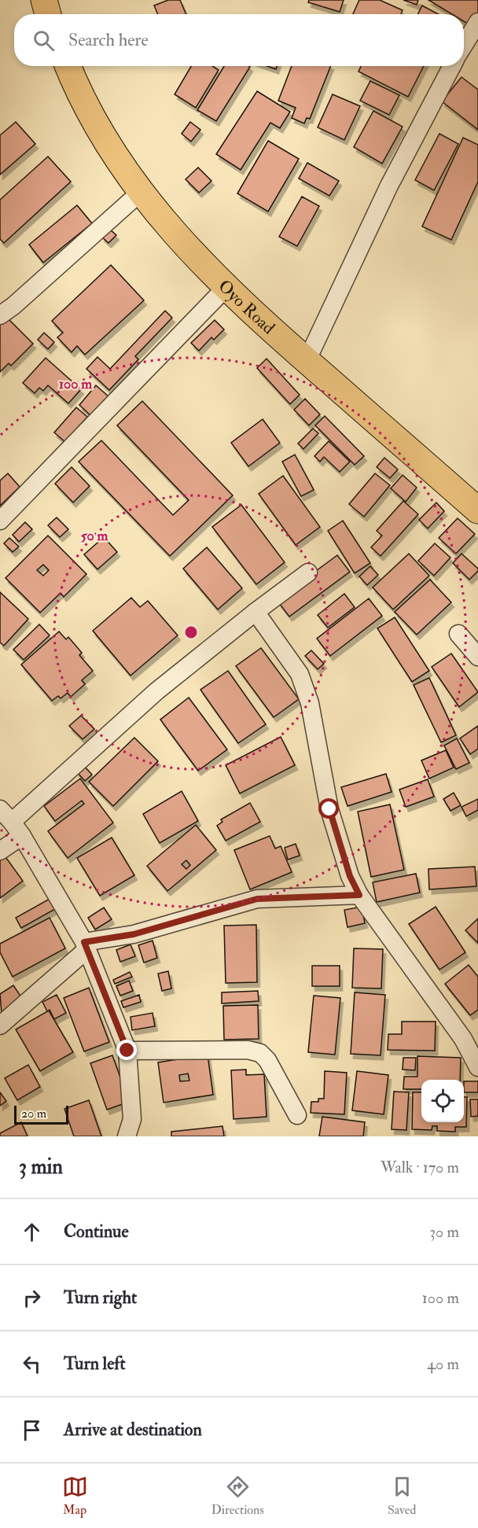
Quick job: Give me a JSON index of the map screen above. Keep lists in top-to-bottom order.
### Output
{
  "streets": {
    "highway": ["Oyo Road"]
  },
  "scale_bar": "20 m",
  "page": {
    "search": "Search here",
    "scale": "20 m",
    "heading": ["3 min", "Walk · 170 m"],
    "list": [
      ["Continue", "30 m"],
      ["Turn right", "100 m"],
      ["Turn left", "40 m"],
      "Arrive at destination"
    ],
    "nav": ["Map", "Directions", "Saved"]
  },
  "rings": ["100 m", "50 m"]
}
